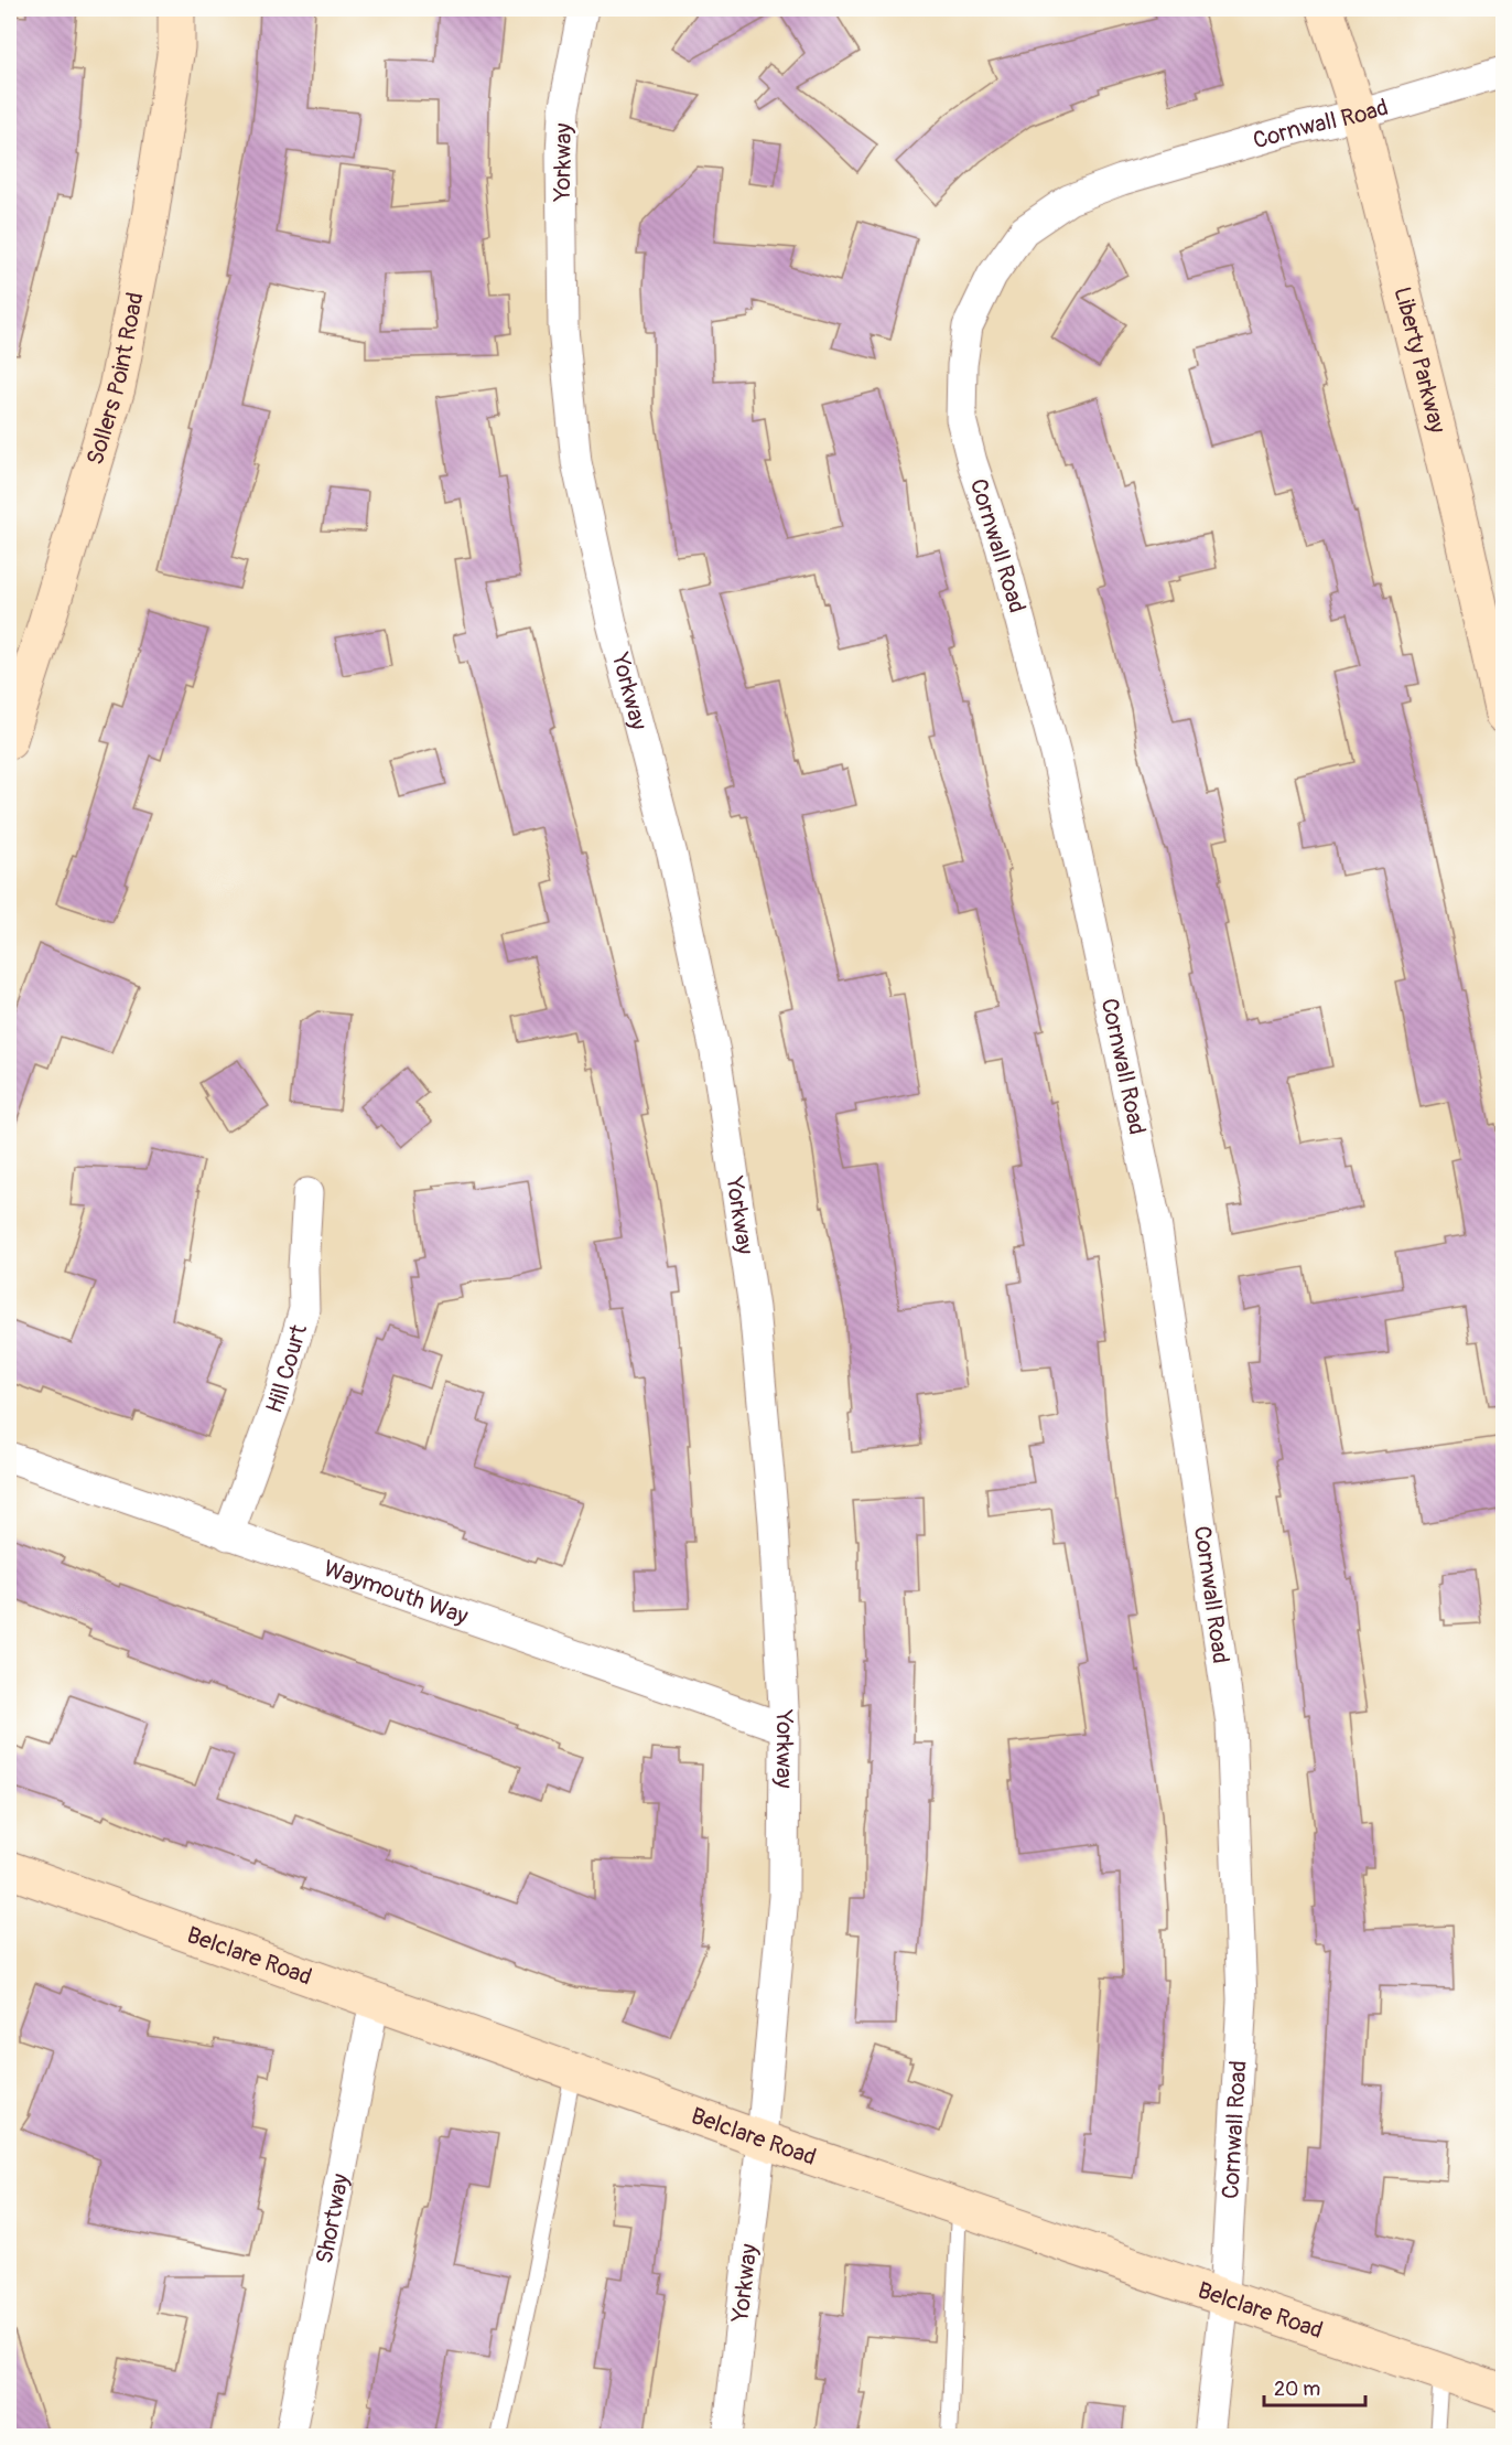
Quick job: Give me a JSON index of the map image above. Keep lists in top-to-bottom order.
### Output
{
  "streets": {
    "street": [
      "Cornwall Road",
      "Yorkway",
      "Liberty Parkway",
      "Sollers Point Road",
      "Hill Court",
      "Waymouth Way",
      "Belclare Road",
      "Shortway"
    ]
  },
  "crossings": [
    ["Cornwall Road", "Liberty Parkway"],
    ["Cornwall Road", "Belclare Road"],
    ["Yorkway", "Waymouth Way"],
    ["Yorkway", "Belclare Road"],
    ["Hill Court", "Waymouth Way"],
    ["Belclare Road", "Shortway"]
  ],
  "scale_bar": "20 m"
}
